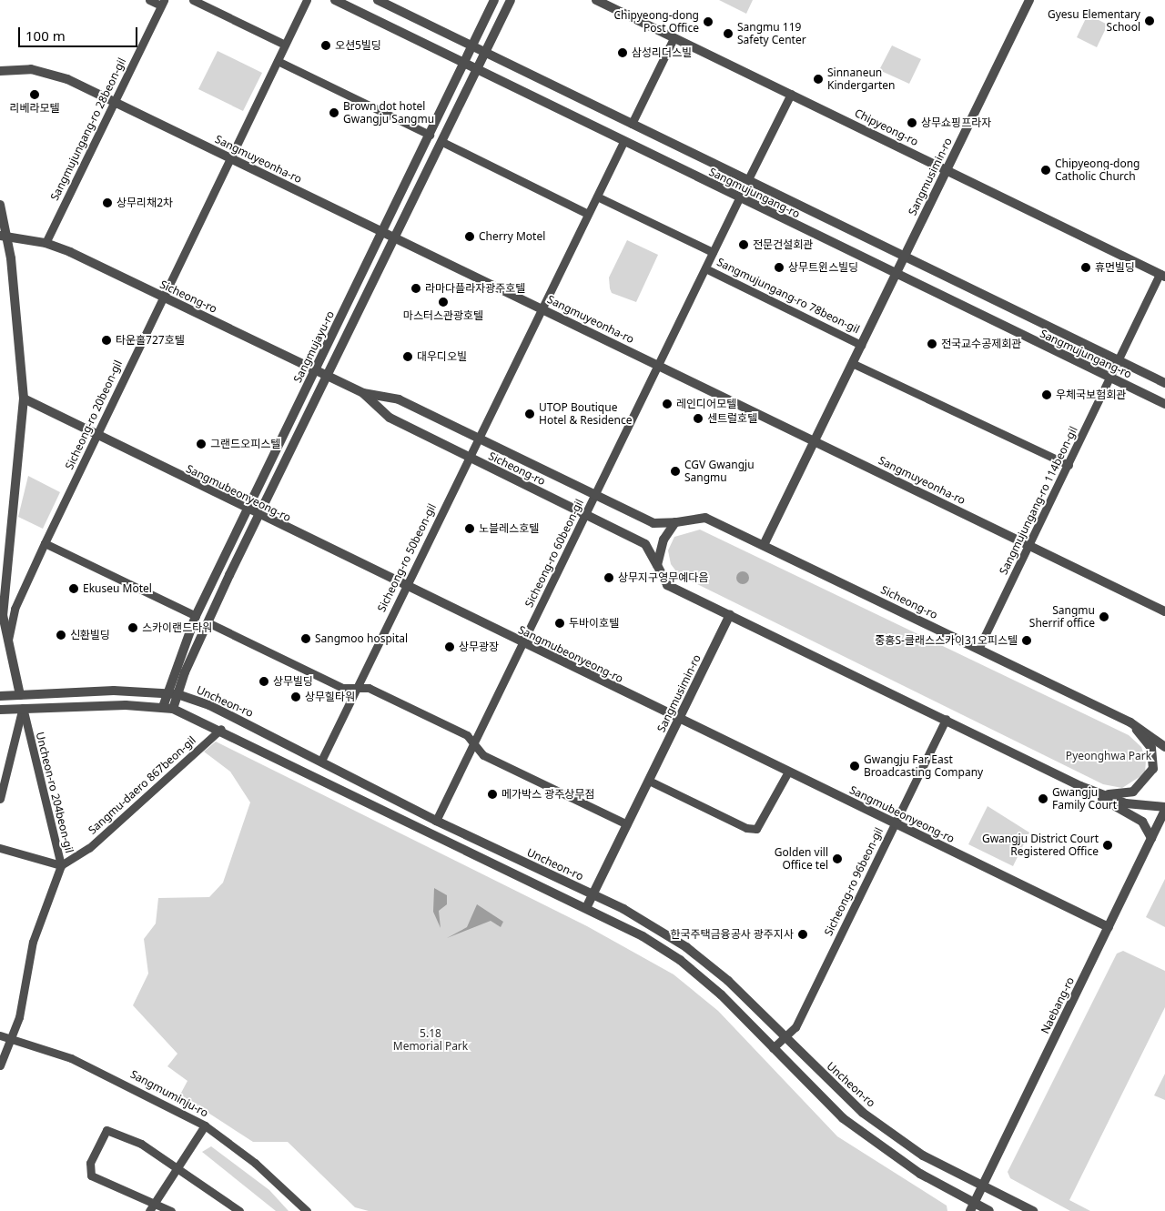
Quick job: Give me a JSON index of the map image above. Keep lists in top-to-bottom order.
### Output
{
  "streets": {
    "street": [
      "Chipyeong-ro",
      "Sangmujungang-ro 28beon-gil",
      "Sangmuyeonha-ro",
      "Sangmusimin-ro",
      "Sangmujungang-ro",
      "Sangmujungang-ro 78beon-gil",
      "Sicheong-ro",
      "Sangmujayu-ro",
      "Sicheong-ro 20beon-gil",
      "Sangmubeonyeong-ro",
      "Sangmujungang-ro 114beon-gil",
      "Sicheong-ro 60beon-gil",
      "Sicheong-ro 50beon-gil",
      "Uncheon-ro",
      "Sangmu-daero 867beon-gil",
      "Uncheon-ro 204beon-gil",
      "Sicheong-ro 96beon-gil",
      "Naebang-ro",
      "Sangmuminju-ro"
    ]
  },
  "crossings": [
    ["Chipyeong-ro", "Sangmusimin-ro"],
    ["Chipyeong-ro", "Sangmujungang-ro 114beon-gil"],
    ["Sangmujungang-ro 28beon-gil", "Sangmuyeonha-ro"],
    ["Sangmujungang-ro 28beon-gil", "Sicheong-ro"],
    ["Sangmuyeonha-ro", "Sangmusimin-ro"],
    ["Sangmuyeonha-ro", "Sangmujungang-ro 78beon-gil"],
    ["Sangmuyeonha-ro", "Sangmujayu-ro"],
    ["Sangmuyeonha-ro", "Sicheong-ro 20beon-gil"],
    ["Sangmuyeonha-ro", "Sangmujungang-ro 114beon-gil"],
    ["Sangmuyeonha-ro", "Sicheong-ro 50beon-gil"],
    ["Sangmusimin-ro", "Sangmujungang-ro"],
    ["Sangmusimin-ro", "Sangmujungang-ro 78beon-gil"],
    ["Sangmusimin-ro", "Sicheong-ro"],
    ["Sangmusimin-ro", "Sangmubeonyeong-ro"],
    ["Sangmusimin-ro", "Uncheon-ro"],
    ["Sangmujungang-ro", "Sangmujungang-ro 78beon-gil"],
    ["Sangmujungang-ro", "Sangmujayu-ro"],
    ["Sangmujungang-ro", "Sangmujungang-ro 114beon-gil"],
    ["Sangmujungang-ro", "Sicheong-ro 50beon-gil"],
    ["Sangmujungang-ro 78beon-gil", "Sicheong-ro"],
    ["Sangmujungang-ro 78beon-gil", "Sicheong-ro 60beon-gil"],
    ["Sicheong-ro", "Sangmujayu-ro"],
    ["Sicheong-ro", "Sicheong-ro 20beon-gil"],
    ["Sicheong-ro", "Sangmujungang-ro 114beon-gil"],
    ["Sicheong-ro", "Sicheong-ro 60beon-gil"],
    ["Sicheong-ro", "Sicheong-ro 50beon-gil"],
    ["Sicheong-ro", "Sicheong-ro 96beon-gil"],
    ["Sicheong-ro", "Naebang-ro"],
    ["Sangmujayu-ro", "Sangmubeonyeong-ro"],
    ["Sangmujayu-ro", "Uncheon-ro"],
    ["Sicheong-ro 20beon-gil", "Sangmubeonyeong-ro"],
    ["Sangmubeonyeong-ro", "Sicheong-ro 60beon-gil"],
    ["Sangmubeonyeong-ro", "Sicheong-ro 50beon-gil"],
    ["Sangmubeonyeong-ro", "Sicheong-ro 96beon-gil"],
    ["Sangmubeonyeong-ro", "Naebang-ro"],
    ["Sicheong-ro 60beon-gil", "Uncheon-ro"],
    ["Sicheong-ro 50beon-gil", "Uncheon-ro"],
    ["Uncheon-ro", "Sicheong-ro 96beon-gil"],
    ["Uncheon-ro", "Naebang-ro"],
    ["Sangmu-daero 867beon-gil", "Uncheon-ro 204beon-gil"],
    ["Uncheon-ro 204beon-gil", "Sangmuminju-ro"]
  ],
  "parks": ["Pyeonghwa Park", "5.18 Memorial Park"],
  "places": [
    "Gyesu Elementary School",
    "Chipyeong-dong Post Office",
    "Sangmu 119 Safety Center",
    "오션5빌딩",
    "삼성리더스빌",
    "Sinnaneun Kindergarten",
    "리베라모텔",
    "Brown dot hotel Gwangju Sangmu",
    "상무쇼핑프라자",
    "Chipyeong-dong Catholic Church",
    "상무리채2차",
    "Cherry Motel",
    "전문건설회관",
    "상무트윈스빌딩",
    "휴먼빌딩",
    "라마다플라자광주호텔",
    "마스터스관광호텔",
    "타운홀727호텔",
    "전국교수공제회관",
    "대우디오빌",
    "우체국보험회관",
    "레인디어모텔",
    "UTOP Boutique Hotel & Residence",
    "센트럴호텔",
    "그랜드오피스텔",
    "CGV Gwangju Sangmu",
    "노블레스호텔",
    "상무지구영무예다음",
    "Ekuseu Motel",
    "Sangmu Sherrif office",
    "두바이호텔",
    "스카이랜드타워",
    "신환빌딩",
    "Sangmoo hospital",
    "중흥S-클래스스카이31오피스텔",
    "상무광장",
    "상무빌딩",
    "상무힐타워",
    "Gwangju Far East Broadcasting Company",
    "메가박스 광주상무점",
    "Gwangju Family Court",
    "Gwangju District Court Registered Office",
    "Golden vill Office tel",
    "한국주택금융공사 광주지사"
  ],
  "scale_bar": "100 m"
}
